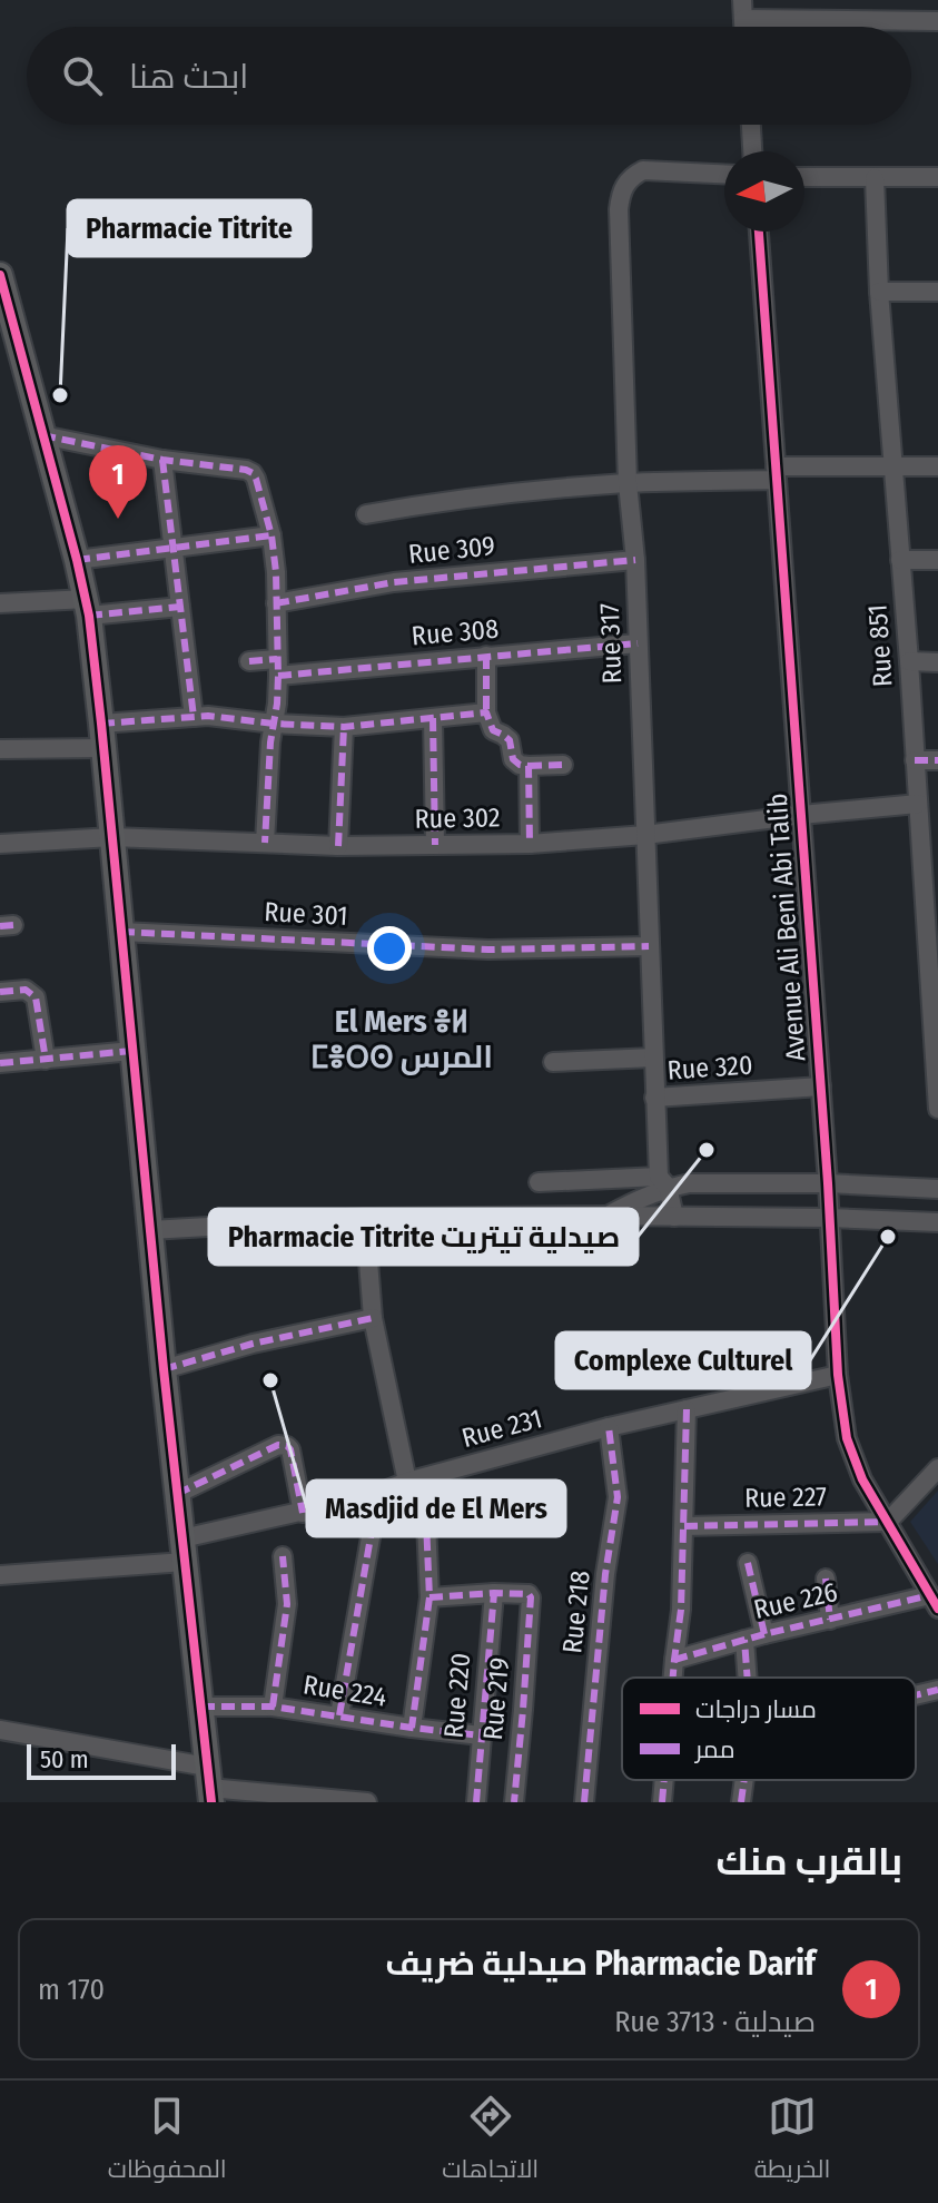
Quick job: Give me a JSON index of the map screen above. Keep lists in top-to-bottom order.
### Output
{
  "streets": {
    "street": [
      "Rue 309",
      "Rue 308",
      "Rue 317",
      "Rue 851",
      "Rue 302",
      "Rue 301",
      "Avenue Ali Beni Abi Talib",
      "Rue 320",
      "Rue 231",
      "Rue 227",
      "Rue 226",
      "Rue 218",
      "Rue 224",
      "Rue 220",
      "Rue 219"
    ]
  },
  "crossings": [
    ["Rue 309", "Rue 317"],
    ["Rue 308", "Rue 317"],
    ["Rue 317", "Rue 302"],
    ["Rue 317", "Rue 301"],
    ["Rue 317", "Rue 320"],
    ["Rue 851", "Rue 302"],
    ["Rue 302", "Avenue Ali Beni Abi Talib"],
    ["Avenue Ali Beni Abi Talib", "Rue 320"],
    ["Avenue Ali Beni Abi Talib", "Rue 231"],
    ["Avenue Ali Beni Abi Talib", "Rue 227"],
    ["Avenue Ali Beni Abi Talib", "Rue 226"],
    ["Rue 231", "Rue 218"],
    ["Rue 224", "Rue 220"],
    ["Rue 220", "Rue 219"]
  ],
  "districts": ["El Mers ⴻⵍ ⵎⴻⵔⵙ المرس"],
  "places": [
    "Pharmacie Titrite",
    "Pharmacie Titrite صيدلية تيتريت",
    "Complexe Culturel",
    "Masdjid de El Mers"
  ],
  "legend": ["مسار دراجات", "ممر"],
  "scale_bar": "50 m",
  "north": "left",
  "page": {
    "search": "ابحث هنا",
    "pins": "1",
    "scale": "50 m",
    "heading": "بالقرب منك",
    "list": [
      {
        "mark": "1",
        "name": "Pharmacie Darif صيدلية ضريف",
        "note": "صيدلية · Rue 3713",
        "value": "170 m"
      }
    ],
    "nav": ["الخريطة", "الاتجاهات", "المحفوظات"]
  }
}
